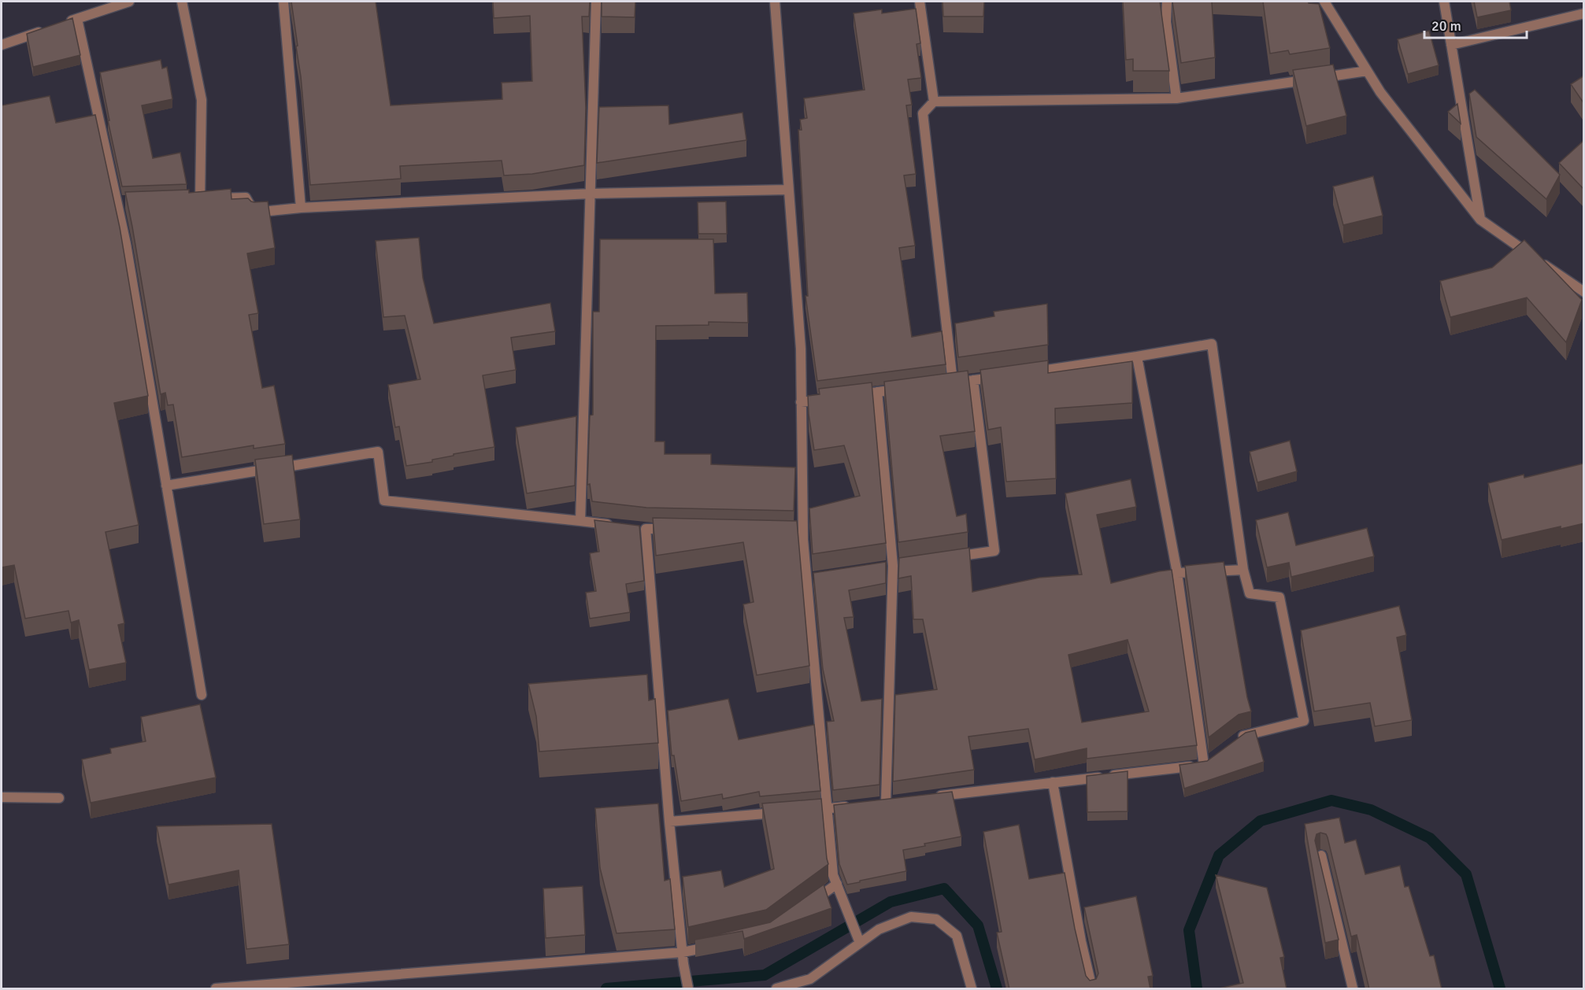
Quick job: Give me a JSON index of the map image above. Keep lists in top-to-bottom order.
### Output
{
  "scale_bar": "20 m"
}
